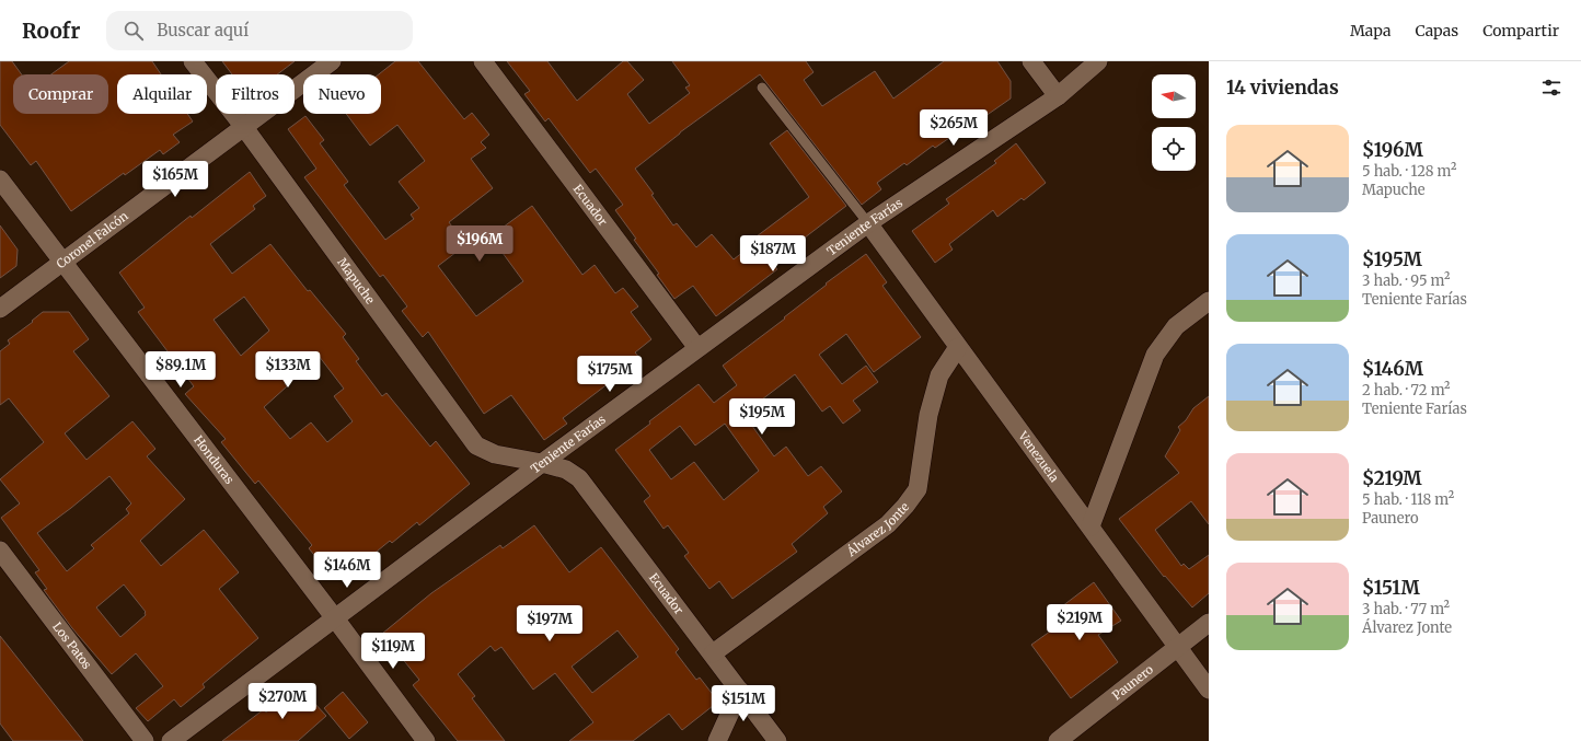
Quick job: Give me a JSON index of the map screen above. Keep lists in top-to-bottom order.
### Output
{
  "streets": {
    "street": [
      "Ecuador",
      "Teniente Farías",
      "Coronel Falcón",
      "Mapuche",
      "Venezuela",
      "Honduras",
      "Álvarez Jonte",
      "Los Patos",
      "Paunero"
    ]
  },
  "crossings": [
    ["Ecuador", "Teniente Farías"],
    ["Ecuador", "Mapuche"],
    ["Ecuador", "Álvarez Jonte"],
    ["Teniente Farías", "Mapuche"],
    ["Teniente Farías", "Venezuela"],
    ["Teniente Farías", "Honduras"],
    ["Coronel Falcón", "Mapuche"],
    ["Coronel Falcón", "Honduras"],
    ["Venezuela", "Álvarez Jonte"],
    ["Venezuela", "Paunero"]
  ],
  "north": "left",
  "page": {
    "header": "Roofr",
    "search": "Buscar aquí",
    "nav": ["Mapa", "Capas", "Compartir"],
    "heading": "14 viviendas",
    "chip": [
      "Comprar",
      "Alquilar",
      "Filtros",
      "Nuevo"
    ],
    "price": [
      "$265M",
      "$165M",
      "$196M",
      "$187M",
      "$89.1M",
      "$133M",
      "$175M",
      "$195M",
      "$146M",
      "$219M",
      "$197M",
      "$119M",
      "$270M",
      "$151M"
    ],
    "list": [
      {
        "name": "$196M",
        "note": "5 hab. · 128 m² · Mapuche"
      },
      {
        "name": "$195M",
        "note": "3 hab. · 95 m² · Teniente Farías"
      },
      {
        "name": "$146M",
        "note": "2 hab. · 72 m² · Teniente Farías"
      },
      {
        "name": "$219M",
        "note": "5 hab. · 118 m² · Paunero"
      },
      {
        "name": "$151M",
        "note": "3 hab. · 77 m² · Álvarez Jonte"
      }
    ]
  }
}
